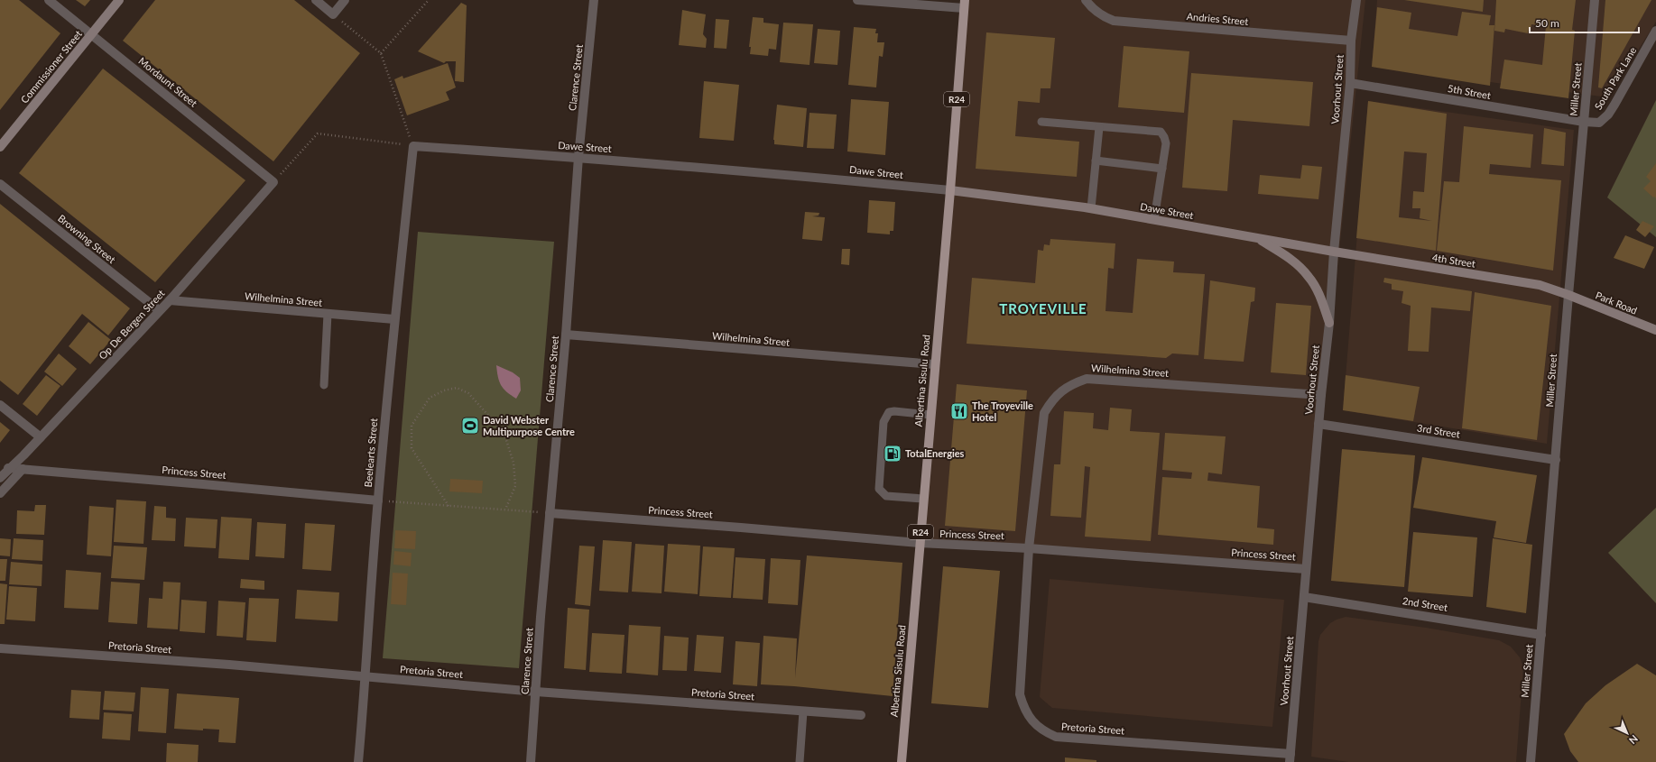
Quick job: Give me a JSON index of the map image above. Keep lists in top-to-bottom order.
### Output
{
  "streets": {
    "main road": ["R24", "Albertina Sisulu Road"],
    "street": [
      "Andries Street",
      "Commissioner Street",
      "Clarence Street",
      "South Park Lane",
      "Mordaunt Street",
      "Voorhout Street",
      "Miller Street",
      "5th Street",
      "Dawe Street",
      "Browning Street",
      "4th Street",
      "Wilhelmina Street",
      "Park Road",
      "Op De Bergen Street",
      "3rd Street",
      "Beelearts Street",
      "Princess Street",
      "2nd Street",
      "Pretoria Street"
    ]
  },
  "crossings": [
    ["Andries Street", "Voorhout Street"],
    ["Commissioner Street", "Mordaunt Street"],
    ["Clarence Street", "Dawe Street"],
    ["Clarence Street", "Wilhelmina Street"],
    ["Clarence Street", "Princess Street"],
    ["Clarence Street", "Pretoria Street"],
    ["South Park Lane", "Miller Street"],
    ["South Park Lane", "5th Street"],
    ["Mordaunt Street", "Op De Bergen Street"],
    ["Voorhout Street", "5th Street"],
    ["Voorhout Street", "Dawe Street"],
    ["Voorhout Street", "4th Street"],
    ["Voorhout Street", "Wilhelmina Street"],
    ["Voorhout Street", "3rd Street"],
    ["Voorhout Street", "Princess Street"],
    ["Voorhout Street", "2nd Street"],
    ["Voorhout Street", "Pretoria Street"],
    ["Miller Street", "5th Street"],
    ["Miller Street", "4th Street"],
    ["Miller Street", "Park Road"],
    ["Miller Street", "3rd Street"],
    ["Miller Street", "2nd Street"],
    ["Dawe Street", "4th Street"],
    ["Dawe Street", "Albertina Sisulu Road"],
    ["Dawe Street", "Beelearts Street"],
    ["Browning Street", "Op De Bergen Street"],
    ["4th Street", "Park Road"],
    ["Wilhelmina Street", "Op De Bergen Street"],
    ["Wilhelmina Street", "Albertina Sisulu Road"],
    ["Wilhelmina Street", "Beelearts Street"],
    ["Wilhelmina Street", "Princess Street"],
    ["Wilhelmina Street", "Pretoria Street"],
    ["Op De Bergen Street", "Princess Street"],
    ["Albertina Sisulu Road", "Princess Street"],
    ["Beelearts Street", "Princess Street"],
    ["Beelearts Street", "Pretoria Street"],
    ["Princess Street", "Pretoria Street"]
  ],
  "districts": ["TROYEVILLE"],
  "places": {
    "restaurant": ["The Troyeville Hotel"],
    "sports": ["David Webster Multipurpose Centre"],
    "fuel station": ["TotalEnergies"]
  },
  "scale_bar": "50 m",
  "north": "bottom right"
}
